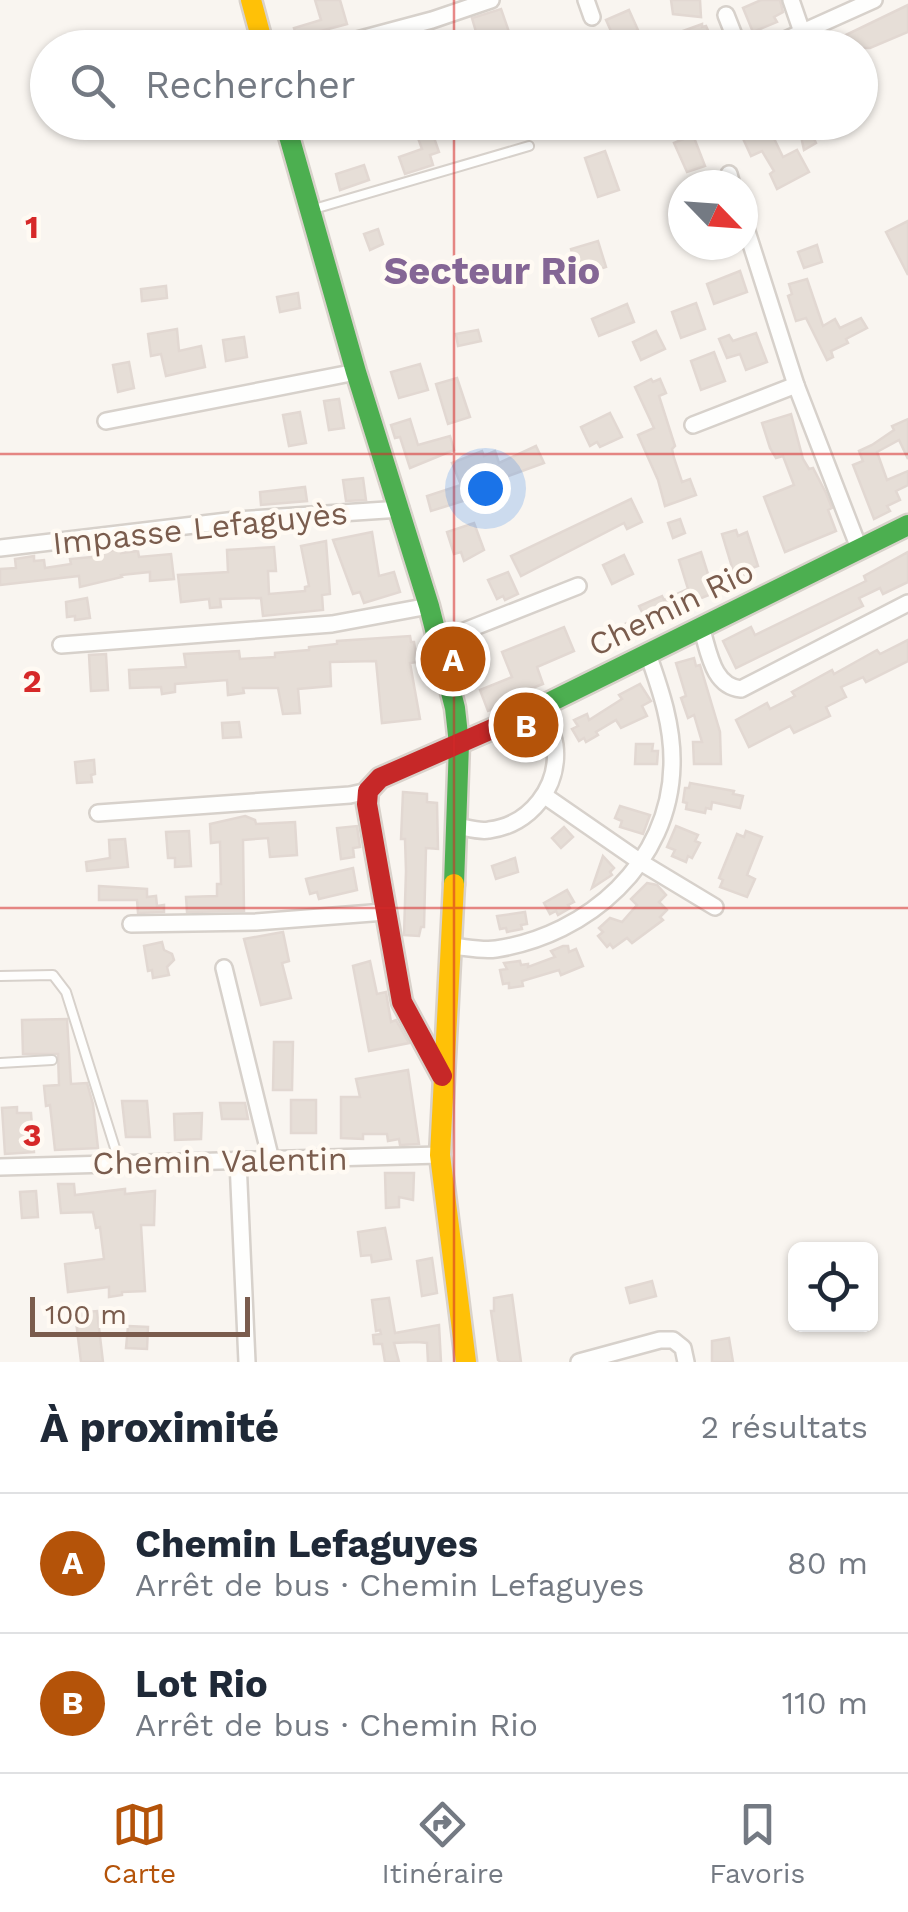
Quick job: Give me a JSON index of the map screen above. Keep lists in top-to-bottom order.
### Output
{
  "streets": {
    "main road": ["Chemin Rio"],
    "street": ["Impasse Lefaguyès", "Chemin Valentin"]
  },
  "districts": ["Secteur Rio"],
  "scale_bar": "100 m",
  "north": "bottom right",
  "page": {
    "search": "Rechercher",
    "pins": ["A", "B"],
    "scale": "100 m",
    "heading": ["À proximité", "2 résultats"],
    "list": [
      {
        "mark": "A",
        "name": "Chemin Lefaguyes",
        "note": "Arrêt de bus · Chemin Lefaguyes",
        "value": "80 m"
      },
      {
        "mark": "B",
        "name": "Lot Rio",
        "note": "Arrêt de bus · Chemin Rio",
        "value": "110 m"
      }
    ],
    "nav": ["Carte", "Itinéraire", "Favoris"]
  },
  "grid": {
    "rows": ["1", "2", "3"]
  }
}
